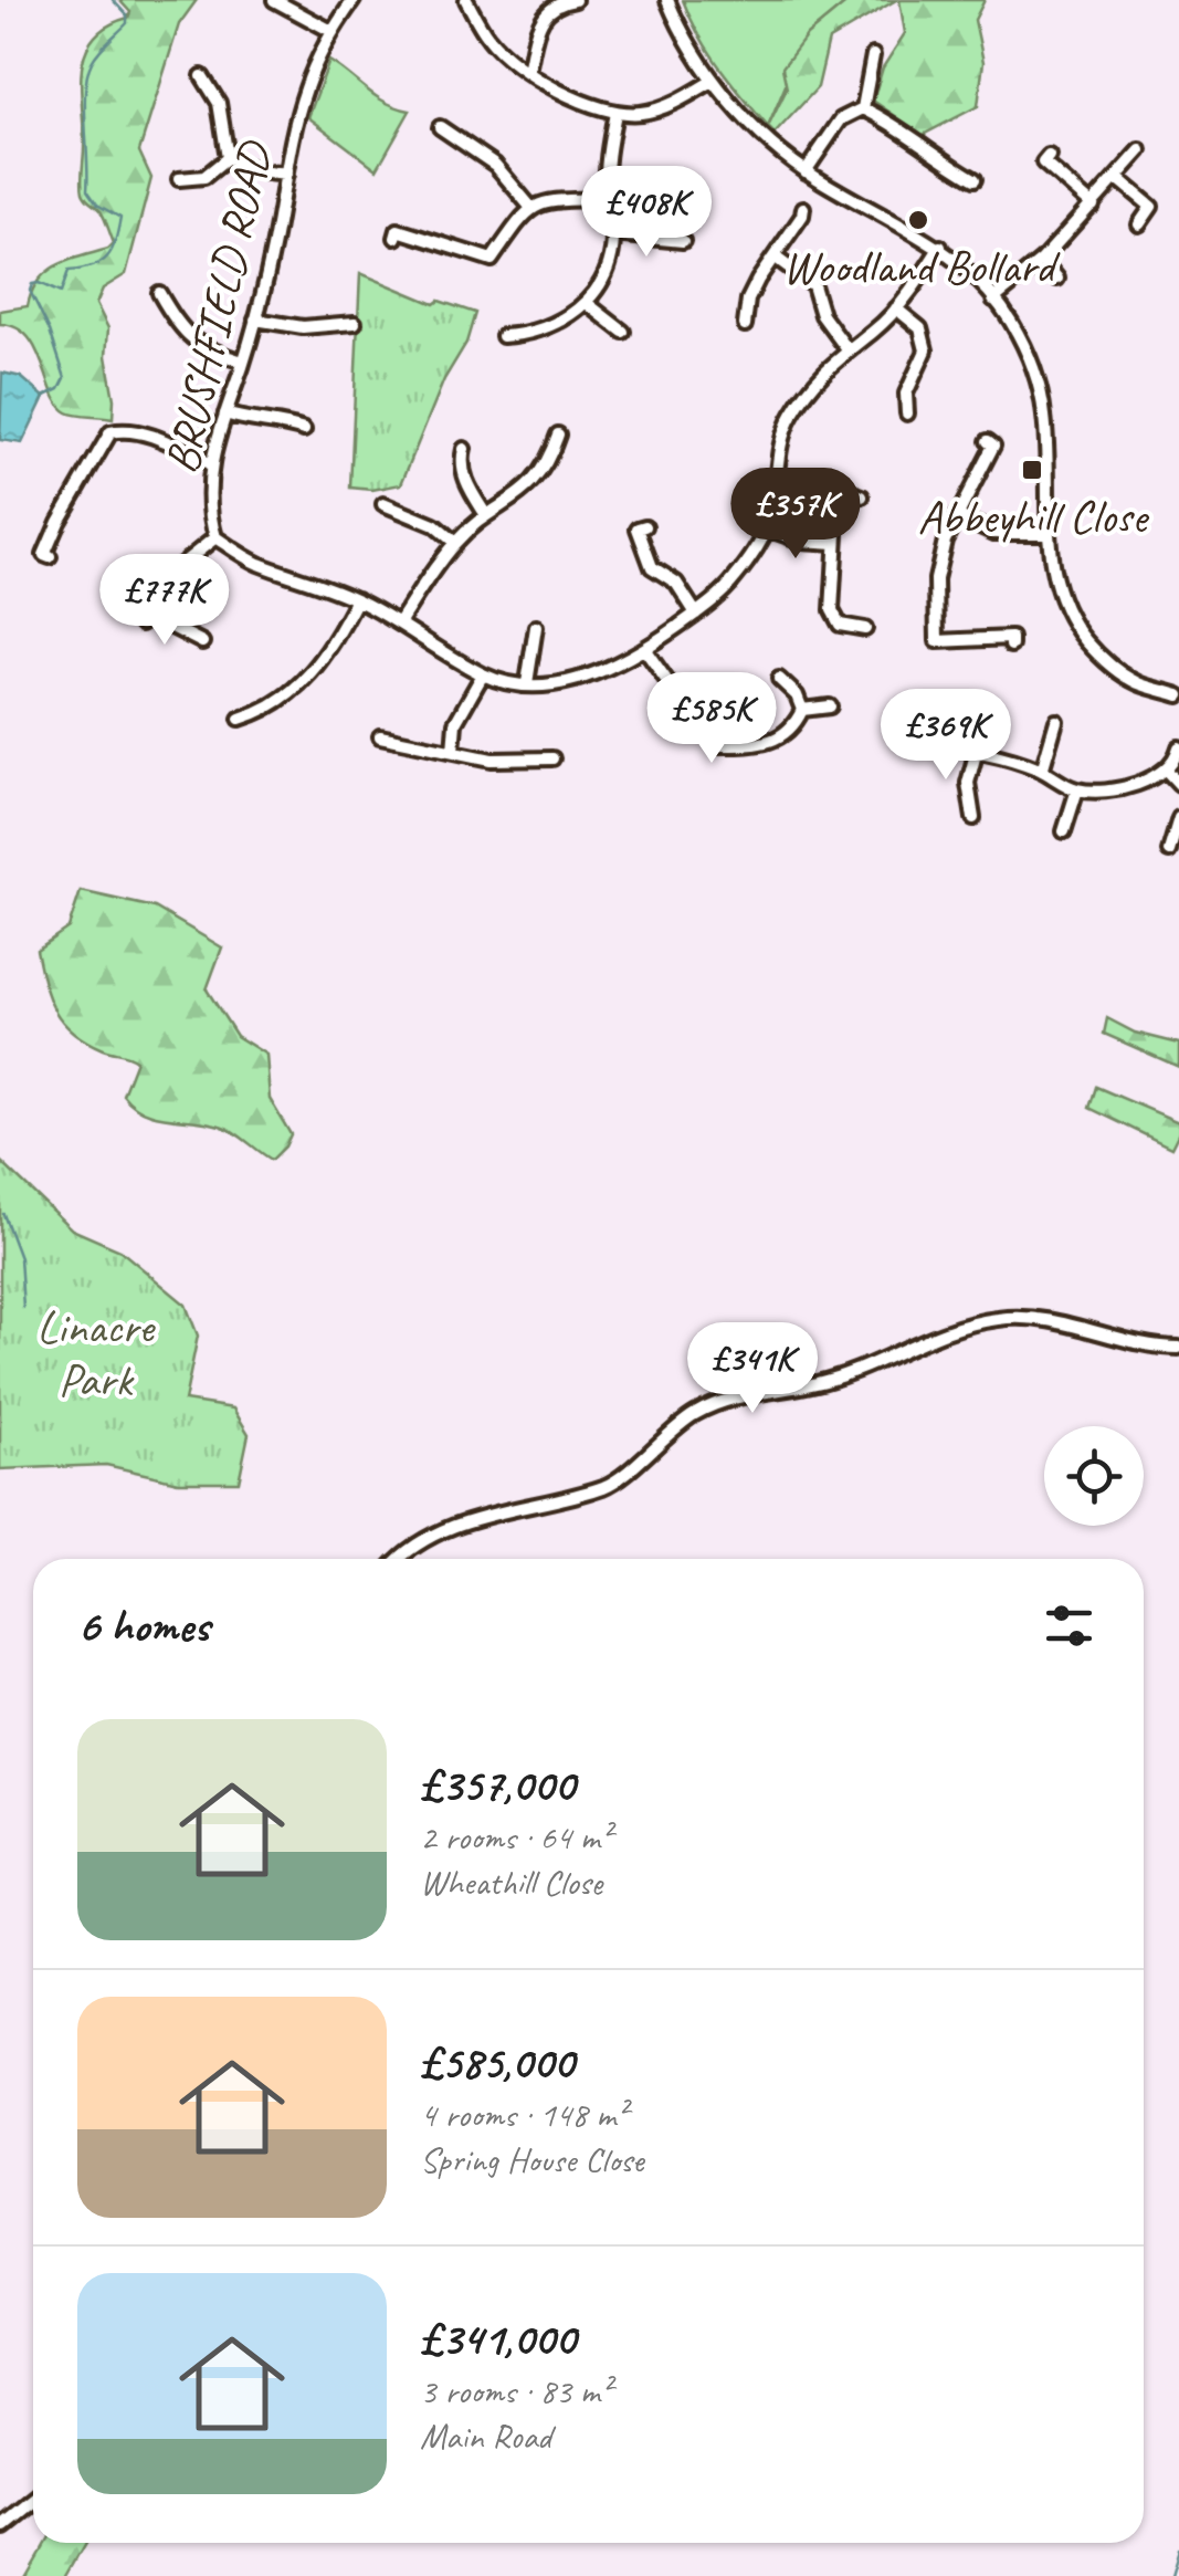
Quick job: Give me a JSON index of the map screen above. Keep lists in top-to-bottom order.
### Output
{
  "streets": {
    "street": ["BRUSHFIELD ROAD"]
  },
  "parks": ["Linacre Park"],
  "places": {
    "other": ["Woodland Bollard"],
    "transit": ["Abbeyhill Close"]
  },
  "page": {
    "price": [
      "£408K",
      "£357K",
      "£777K",
      "£585K",
      "£369K",
      "£341K"
    ],
    "heading": "6 homes",
    "list": [
      {
        "name": "£357,000",
        "note": "2 rooms · 64 m² · Wheathill Close"
      },
      {
        "name": "£585,000",
        "note": "4 rooms · 148 m² · Spring House Close"
      },
      {
        "name": "£341,000",
        "note": "3 rooms · 83 m² · Main Road"
      }
    ]
  }
}
